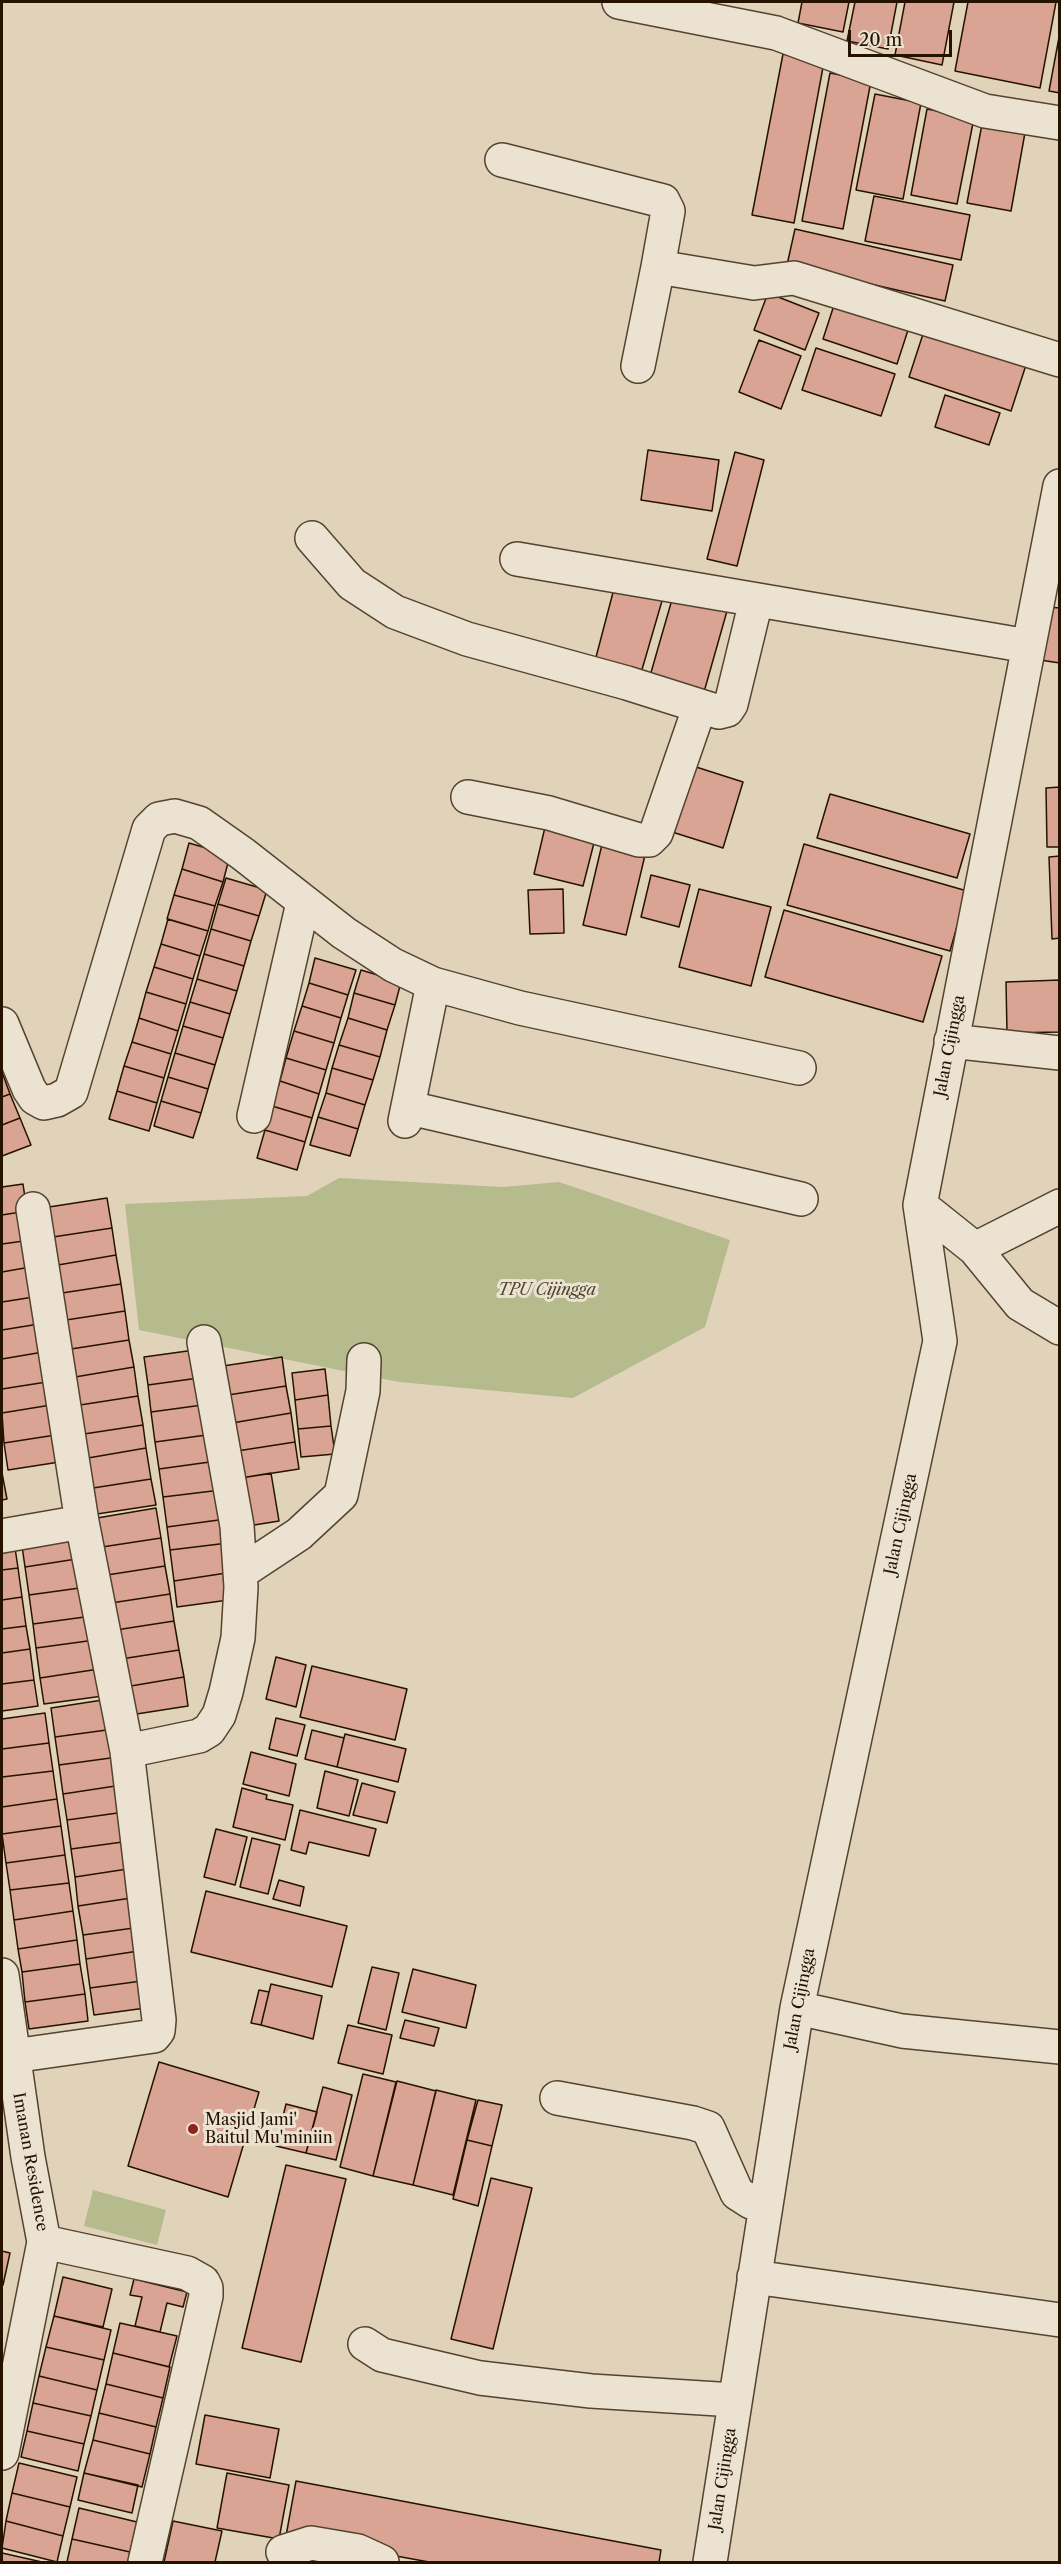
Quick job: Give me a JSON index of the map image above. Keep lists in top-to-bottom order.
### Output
{
  "streets": {
    "street": ["Jalan Cijingga", "Imanan Residence"]
  },
  "parks": ["TPU Cijingga"],
  "places": ["Masjid Jami' Baitul Mu'miniin"],
  "scale_bar": "20 m"
}
